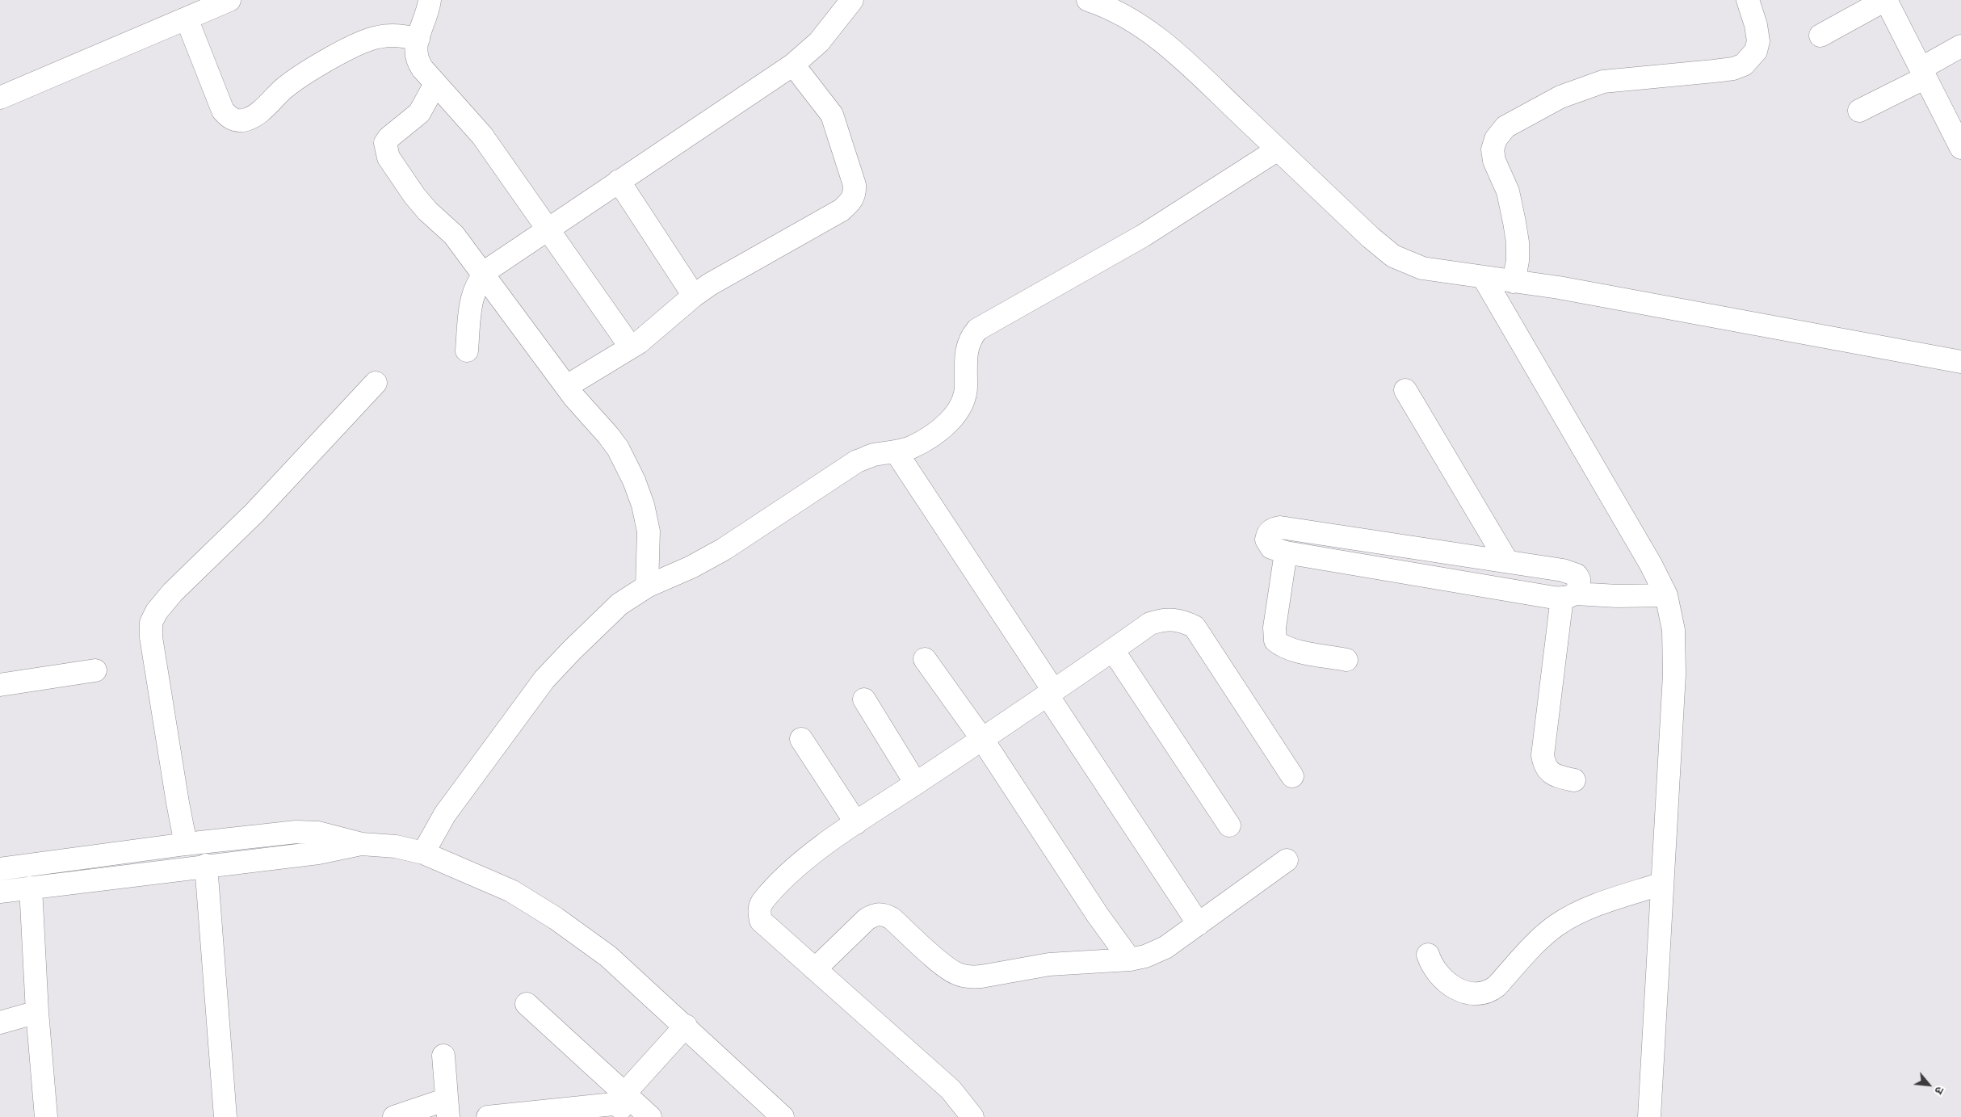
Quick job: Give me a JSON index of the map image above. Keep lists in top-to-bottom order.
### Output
{
  "north": "bottom right"
}
